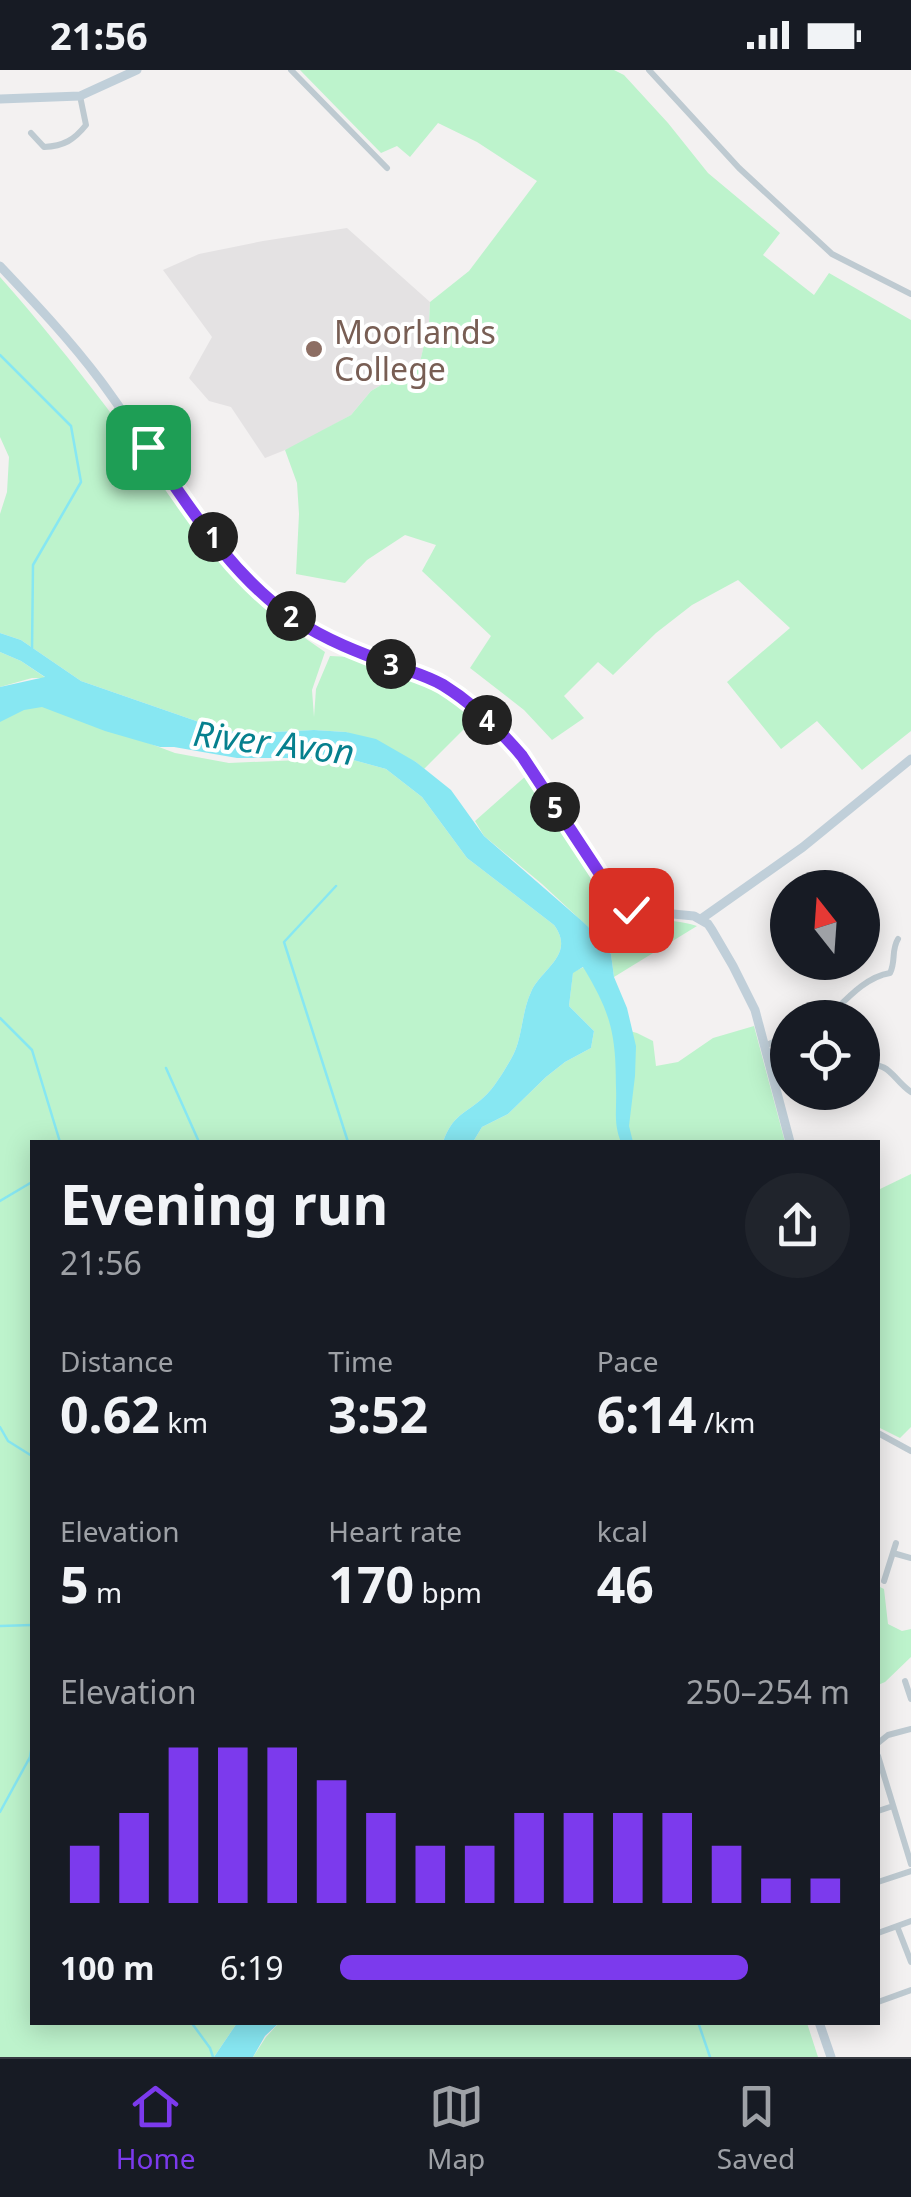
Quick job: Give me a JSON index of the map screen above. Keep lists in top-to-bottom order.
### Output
{
  "water": ["River Avon"],
  "places": ["Moorlands College"],
  "north": "top",
  "page": {
    "status": "21:56",
    "pins": [
      "1",
      "2",
      "3",
      "4",
      "5"
    ],
    "heading": ["Evening run", "21:56"],
    "stats": [
      ["Distance", "0.62 km"],
      ["Time", "3:52"],
      ["Pace", "6:14 /km"],
      ["Elevation", "5 m"],
      ["Heart rate", "170 bpm"],
      ["kcal", "46"]
    ],
    "chart": ["Elevation", "250–254 m"],
    "list": [
      {
        "name": "100 m",
        "note": "6:19"
      }
    ],
    "tabs": ["Home", "Map", "Saved"]
  }
}
